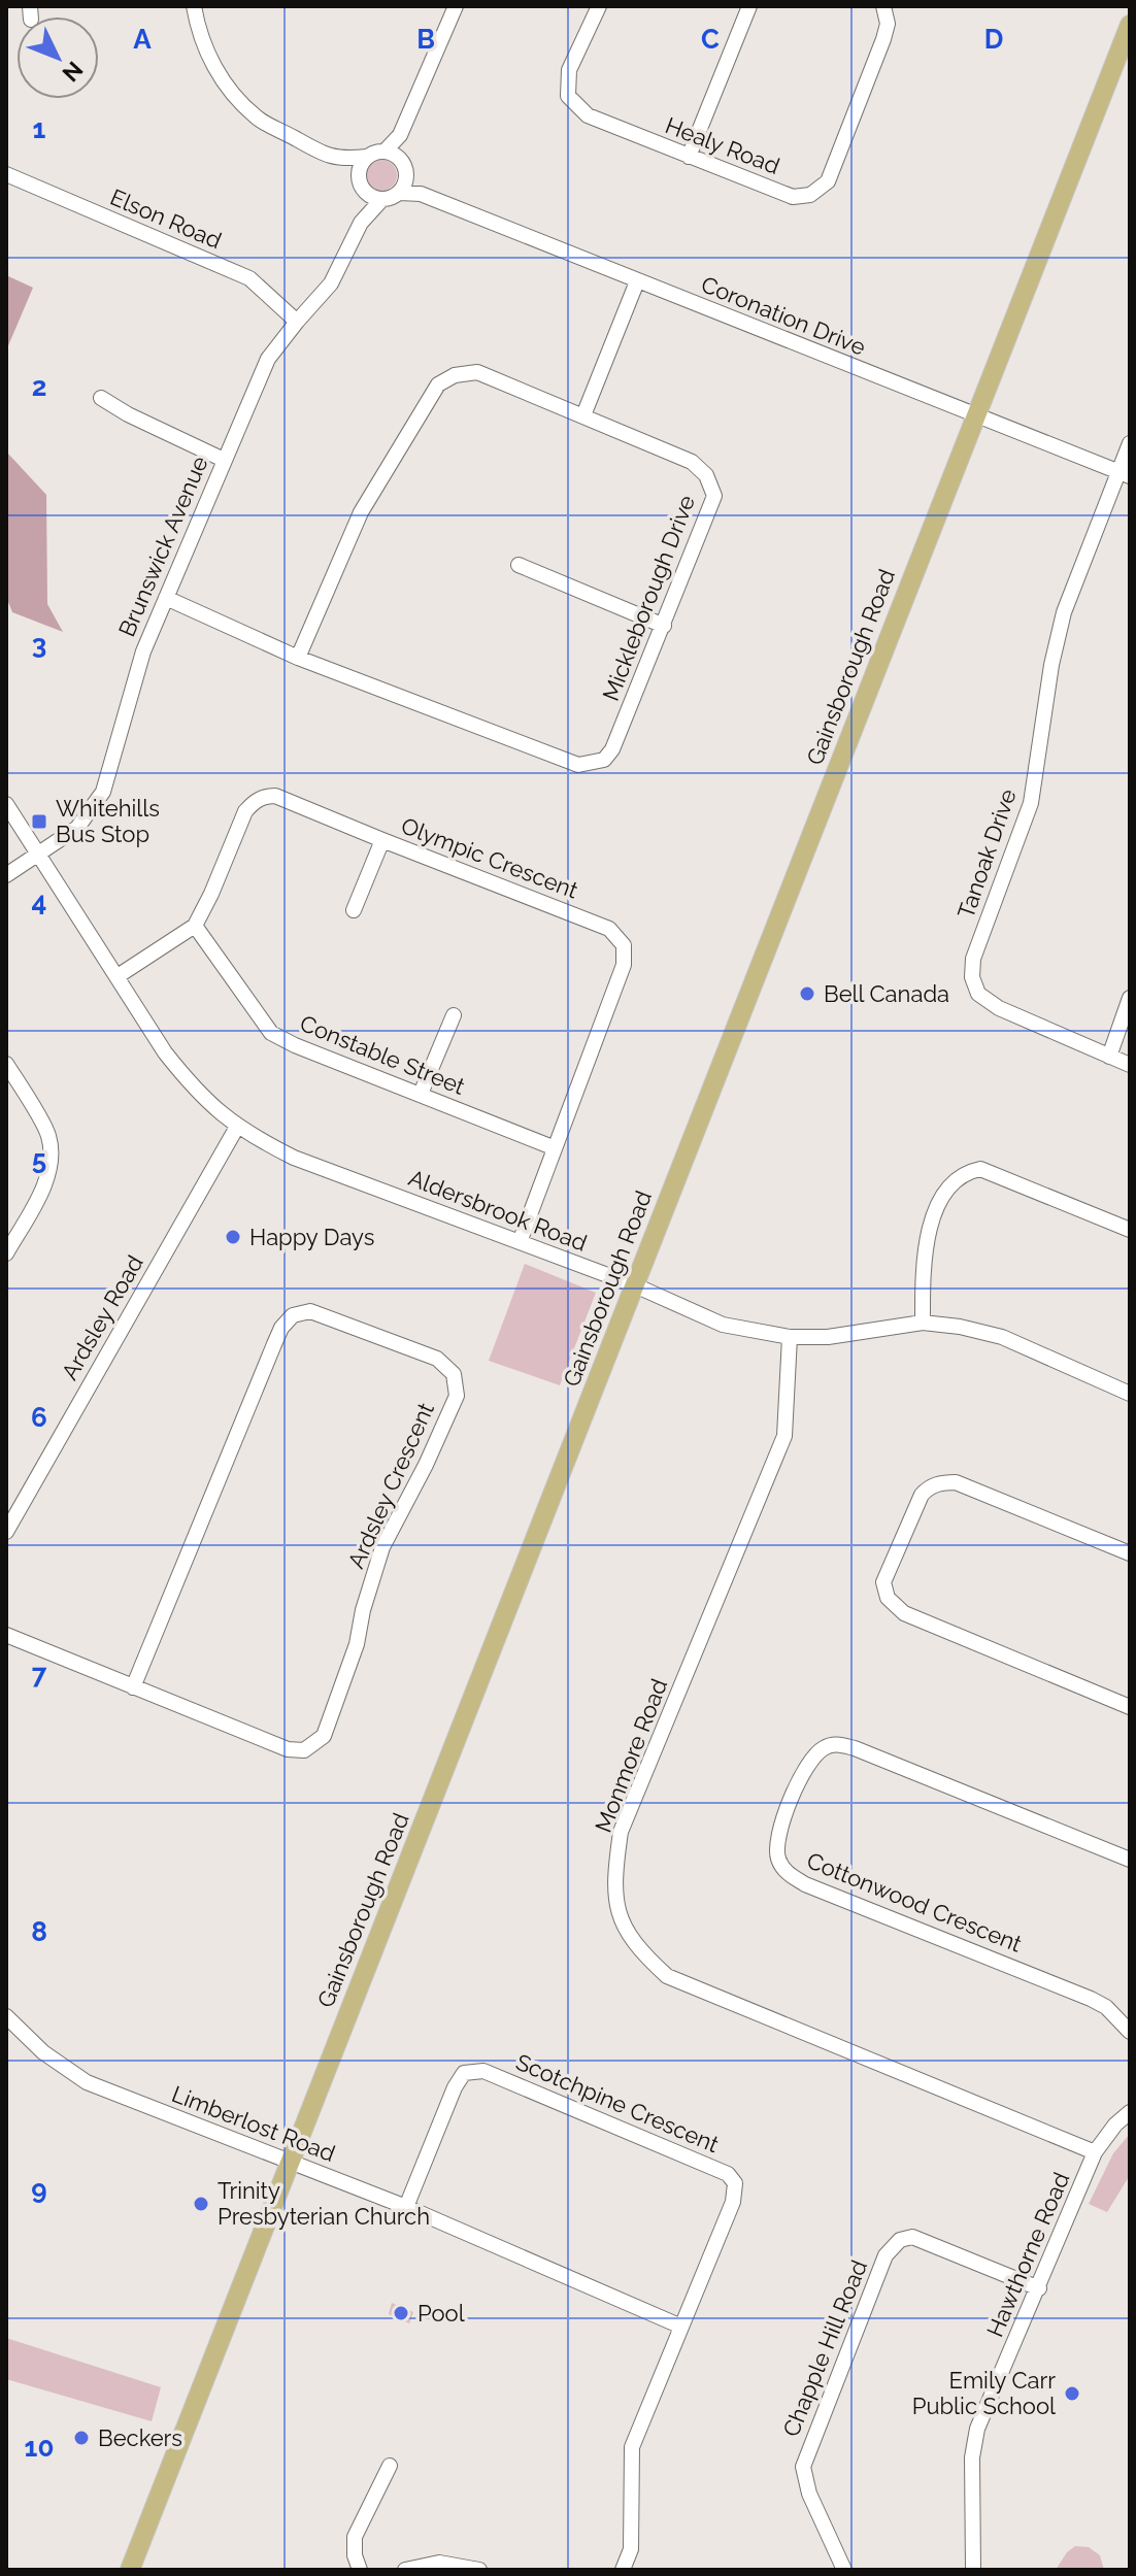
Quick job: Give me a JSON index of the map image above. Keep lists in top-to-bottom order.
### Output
{
  "streets": {
    "main road": ["Gainsborough Road"],
    "street": [
      "Healy Road",
      "Elson Road",
      "Coronation Drive",
      "Brunswick Avenue",
      "Mickleborough Drive",
      "Tanoak Drive",
      "Olympic Crescent",
      "Constable Street",
      "Aldersbrook Road",
      "Ardsley Road",
      "Ardsley Crescent",
      "Monmore Road",
      "Cottonwood Crescent",
      "Scotchpine Crescent",
      "Limberlost Road",
      "Hawthorne Road",
      "Chapple Hill Road"
    ]
  },
  "crossings": [
    ["Elson Road", "Brunswick Avenue"],
    ["Coronation Drive", "Brunswick Avenue"],
    ["Coronation Drive", "Gainsborough Road"],
    ["Coronation Drive", "Tanoak Drive"],
    ["Brunswick Avenue", "Mickleborough Drive"],
    ["Brunswick Avenue", "Aldersbrook Road"],
    ["Gainsborough Road", "Aldersbrook Road"],
    ["Gainsborough Road", "Limberlost Road"],
    ["Olympic Crescent", "Constable Street"],
    ["Olympic Crescent", "Aldersbrook Road"],
    ["Aldersbrook Road", "Ardsley Road"],
    ["Aldersbrook Road", "Monmore Road"],
    ["Monmore Road", "Hawthorne Road"],
    ["Scotchpine Crescent", "Limberlost Road"],
    ["Hawthorne Road", "Chapple Hill Road"]
  ],
  "places": {
    "transit": ["Whitehills Bus Stop"],
    "other": [
      "Bell Canada",
      "Happy Days",
      "Trinity Presbyterian Church",
      "Pool",
      "Emily Carr Public School",
      "Beckers"
    ]
  },
  "north": "bottom right",
  "grid": {
    "columns": [
      "A",
      "B",
      "C",
      "D"
    ],
    "rows": [
      "1",
      "2",
      "3",
      "4",
      "5",
      "6",
      "7",
      "8",
      "9",
      "10"
    ]
  }
}
